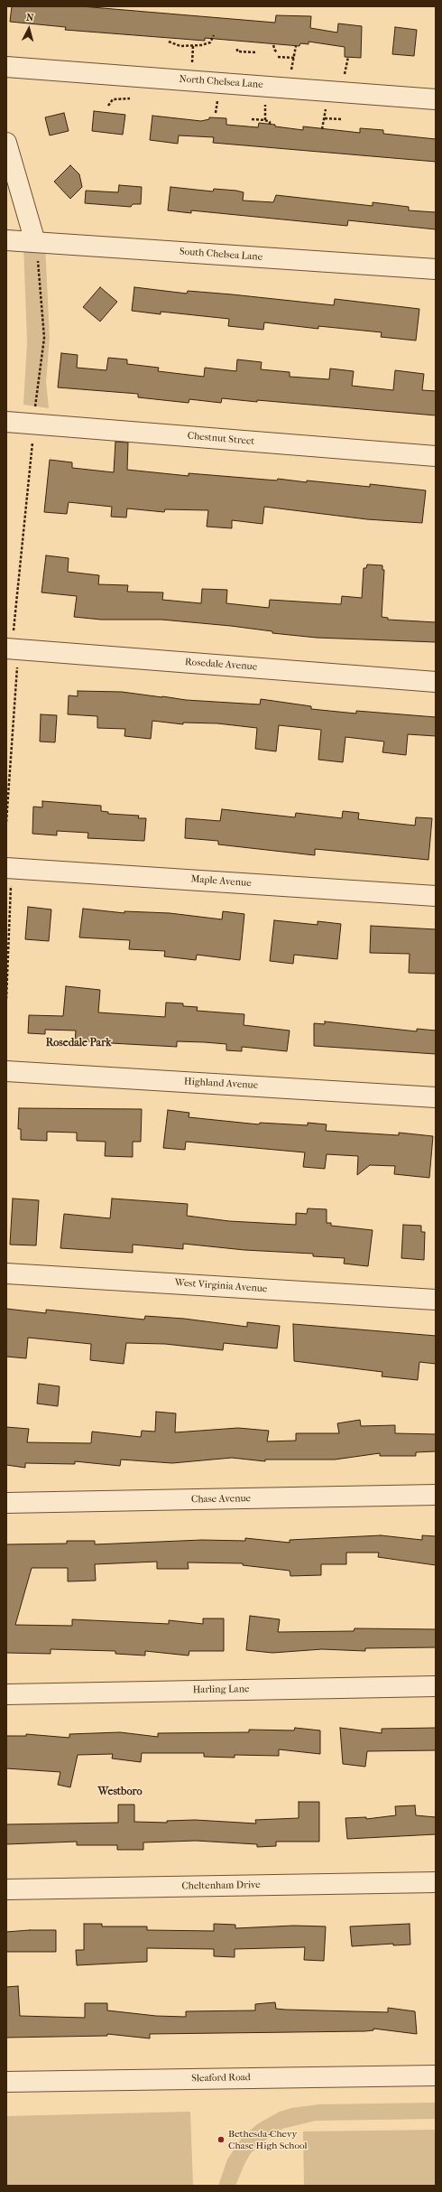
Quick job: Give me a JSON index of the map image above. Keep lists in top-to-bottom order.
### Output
{
  "streets": {
    "street": [
      "North Chelsea Lane",
      "South Chelsea Lane",
      "Chestnut Street",
      "Rosedale Avenue",
      "Maple Avenue",
      "Highland Avenue",
      "West Virginia Avenue",
      "Chase Avenue",
      "Harling Lane",
      "Cheltenham Drive",
      "Sleaford Road"
    ]
  },
  "districts": ["Rosedale Park", "Westboro"],
  "places": ["Bethesda-Chevy Chase High School"],
  "north": "top"
}
